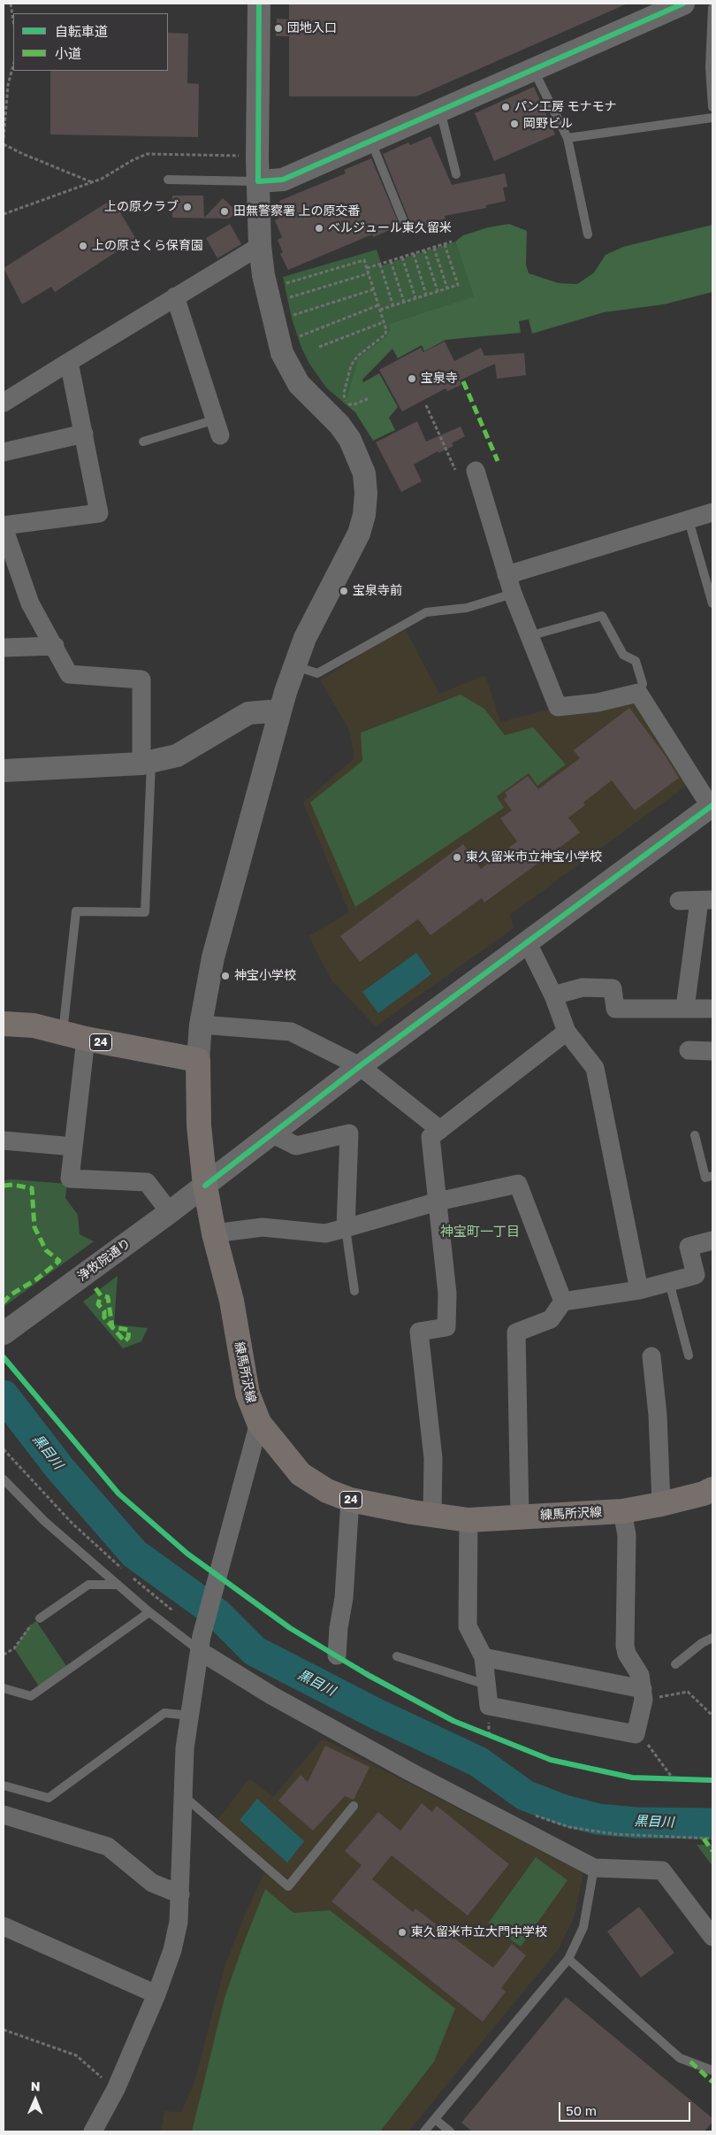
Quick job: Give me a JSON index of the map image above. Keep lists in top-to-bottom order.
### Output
{
  "streets": {
    "main road": ["24", "練馬所沢線"],
    "street": ["浄牧院通り"]
  },
  "crossings": [
    ["24", "練馬所沢線"],
    ["浄牧院通り", "練馬所沢線"]
  ],
  "districts": ["神宝町一丁目"],
  "water": ["黒目川"],
  "places": [
    "団地入口",
    "パン工房 モナモナ",
    "岡野ビル",
    "上の原クラブ",
    "田無警察署 上の原交番",
    "ベルジュール東久留米",
    "上の原さくら保育園",
    "宝泉寺",
    "宝泉寺前",
    "東久留米市立神宝小学校",
    "神宝小学校",
    "東久留米市立大門中学校"
  ],
  "legend": ["自転車道", "小道"],
  "scale_bar": "50 m",
  "north": "top"
}
